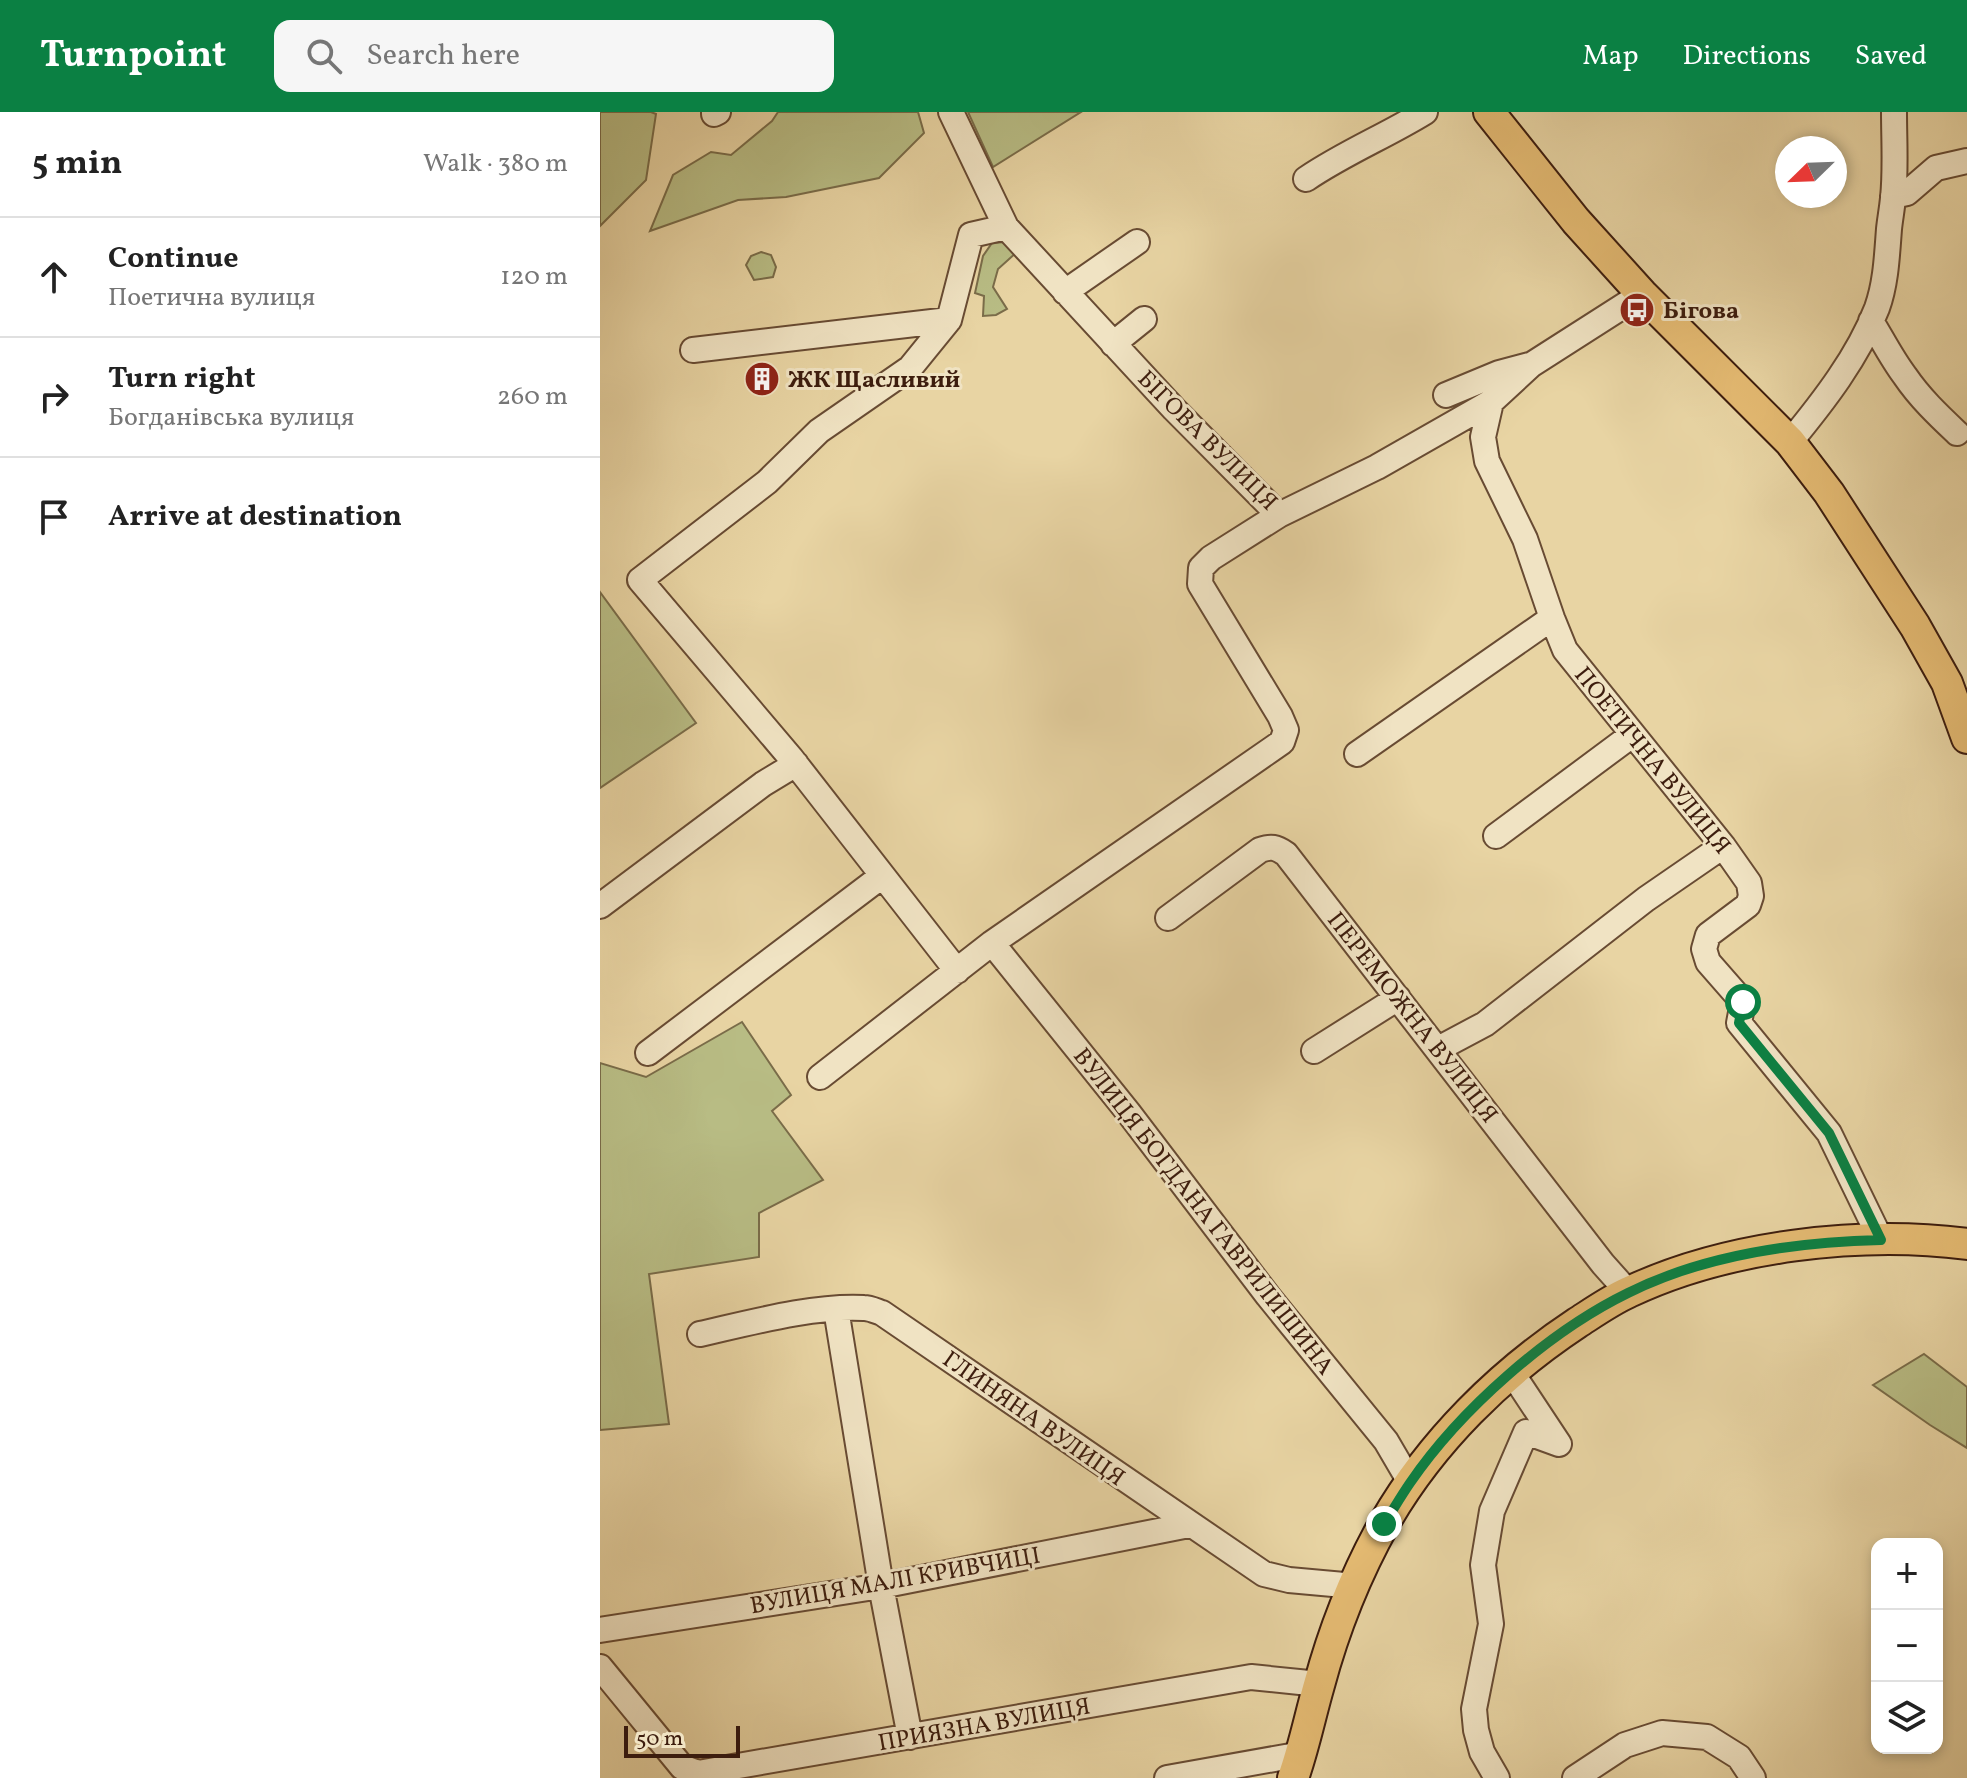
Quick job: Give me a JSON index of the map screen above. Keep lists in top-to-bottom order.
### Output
{
  "streets": {
    "street": [
      "БІГОВА ВУЛИЦЯ",
      "ПОЕТИЧНА ВУЛИЦЯ",
      "ПЕРЕМОЖНА ВУЛИЦЯ",
      "ВУЛИЦЯ БОГДАНА ГАВРИЛИШИНА",
      "ГЛИНЯНА ВУЛИЦЯ",
      "ВУЛИЦЯ МАЛІ КРИВЧИЦІ",
      "ПРИЯЗНА ВУЛИЦЯ"
    ]
  },
  "crossings": [
    ["БІГОВА ВУЛИЦЯ", "ПОЕТИЧНА ВУЛИЦЯ"],
    ["ГЛИНЯНА ВУЛИЦЯ", "ВУЛИЦЯ МАЛІ КРИВЧИЦІ"]
  ],
  "places": {
    "bus stop": ["Бігова"],
    "building": ["ЖК Щасливий"]
  },
  "scale_bar": "50 m",
  "north": "bottom left",
  "page": {
    "header": "Turnpoint",
    "search": "Search here",
    "nav": ["Map", "Directions", "Saved"],
    "heading": ["5 min", "Walk · 380 m"],
    "list": [
      ["Continue", "Поетична вулиця", "120 m"],
      ["Turn right", "Богданівська вулиця", "260 m"],
      "Arrive at destination"
    ],
    "map_buttons": ["+", "−"],
    "scale": "50 m"
  }
}
